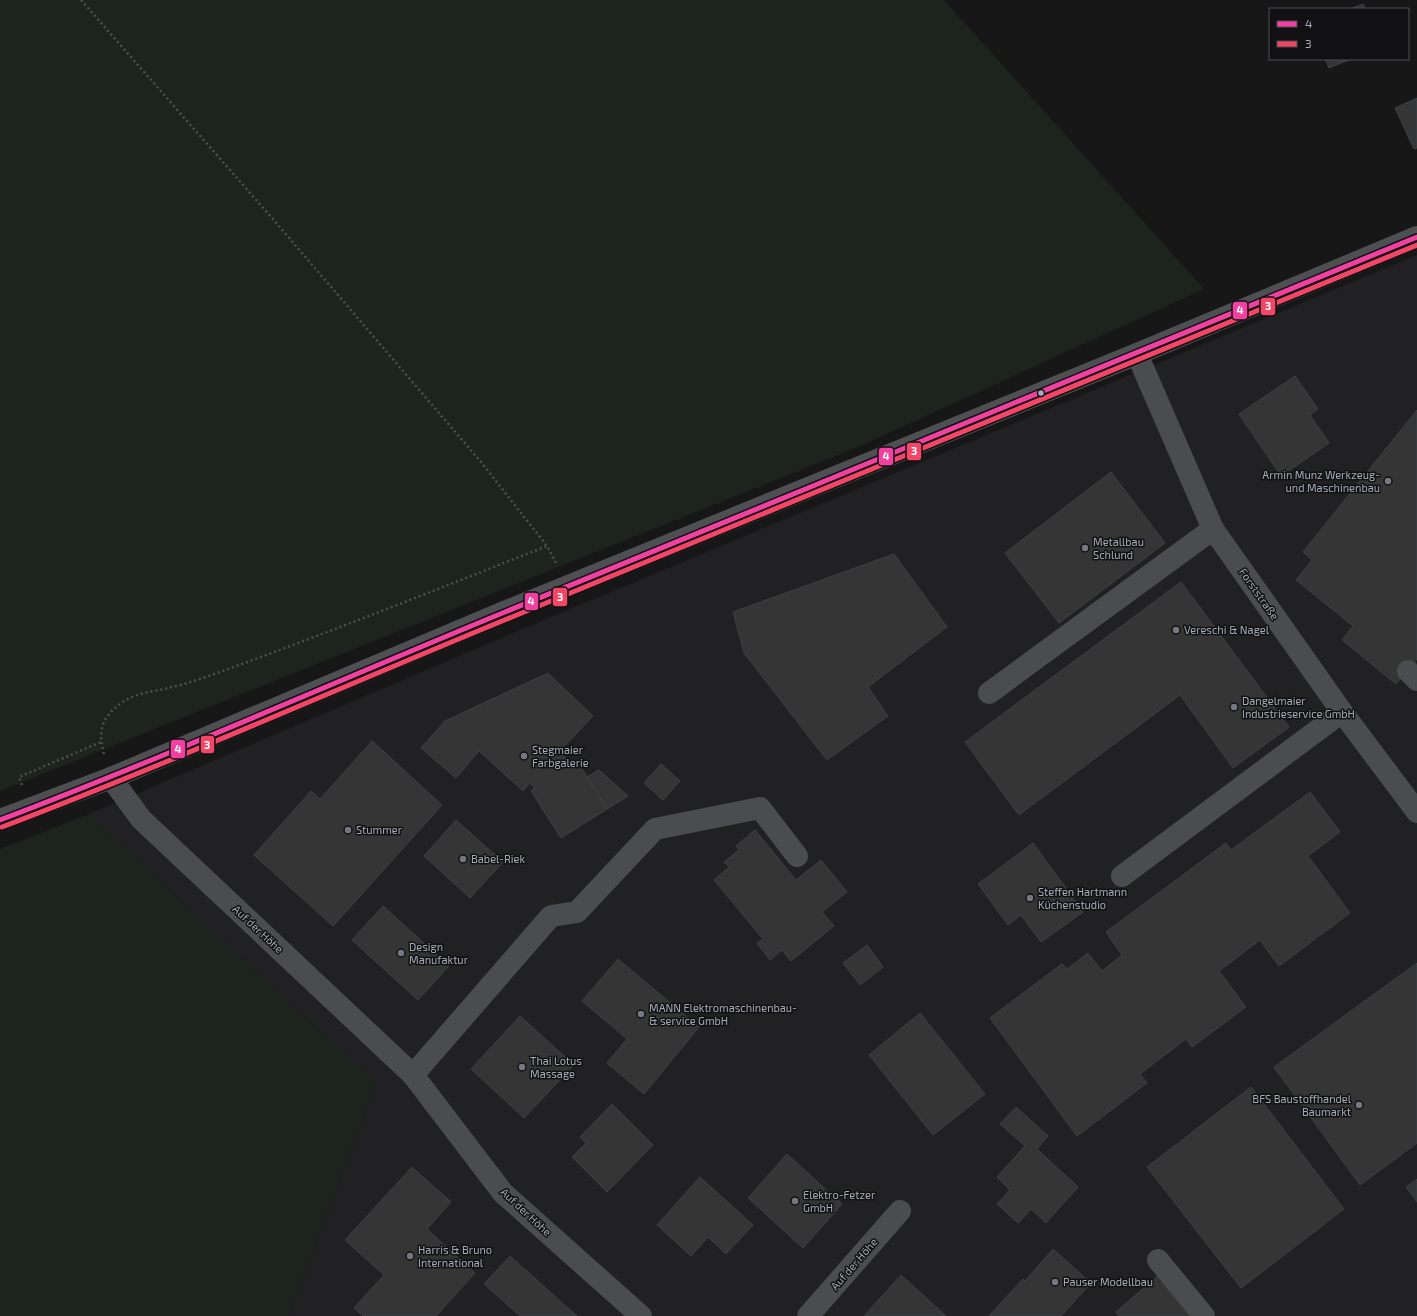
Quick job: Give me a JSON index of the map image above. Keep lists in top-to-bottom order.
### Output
{
  "streets": {
    "street": ["Forststraße", "Auf der Höhe"]
  },
  "places": [
    "Armin Munz Werkzeug- und Maschinenbau",
    "Metallbau Schlund",
    "Vereschi & Nagel",
    "Dangelmaier Industrieservice GmbH",
    "Stegmaier Farbgalerie",
    "Stummer",
    "Babel-Riek",
    "Steffen Hartmann Küchenstudio",
    "Design Manufaktur",
    "MANN Elektromaschinenbau- & service GmbH",
    "Thai Lotus Massage",
    "BFS Baustoffhandel Baumarkt",
    "Elektro-Fetzer GmbH",
    "Harris & Bruno International",
    "Pauser Modellbau"
  ],
  "lines": ["transit line 4", "transit line 3"],
  "legend": ["4", "3"]
}
